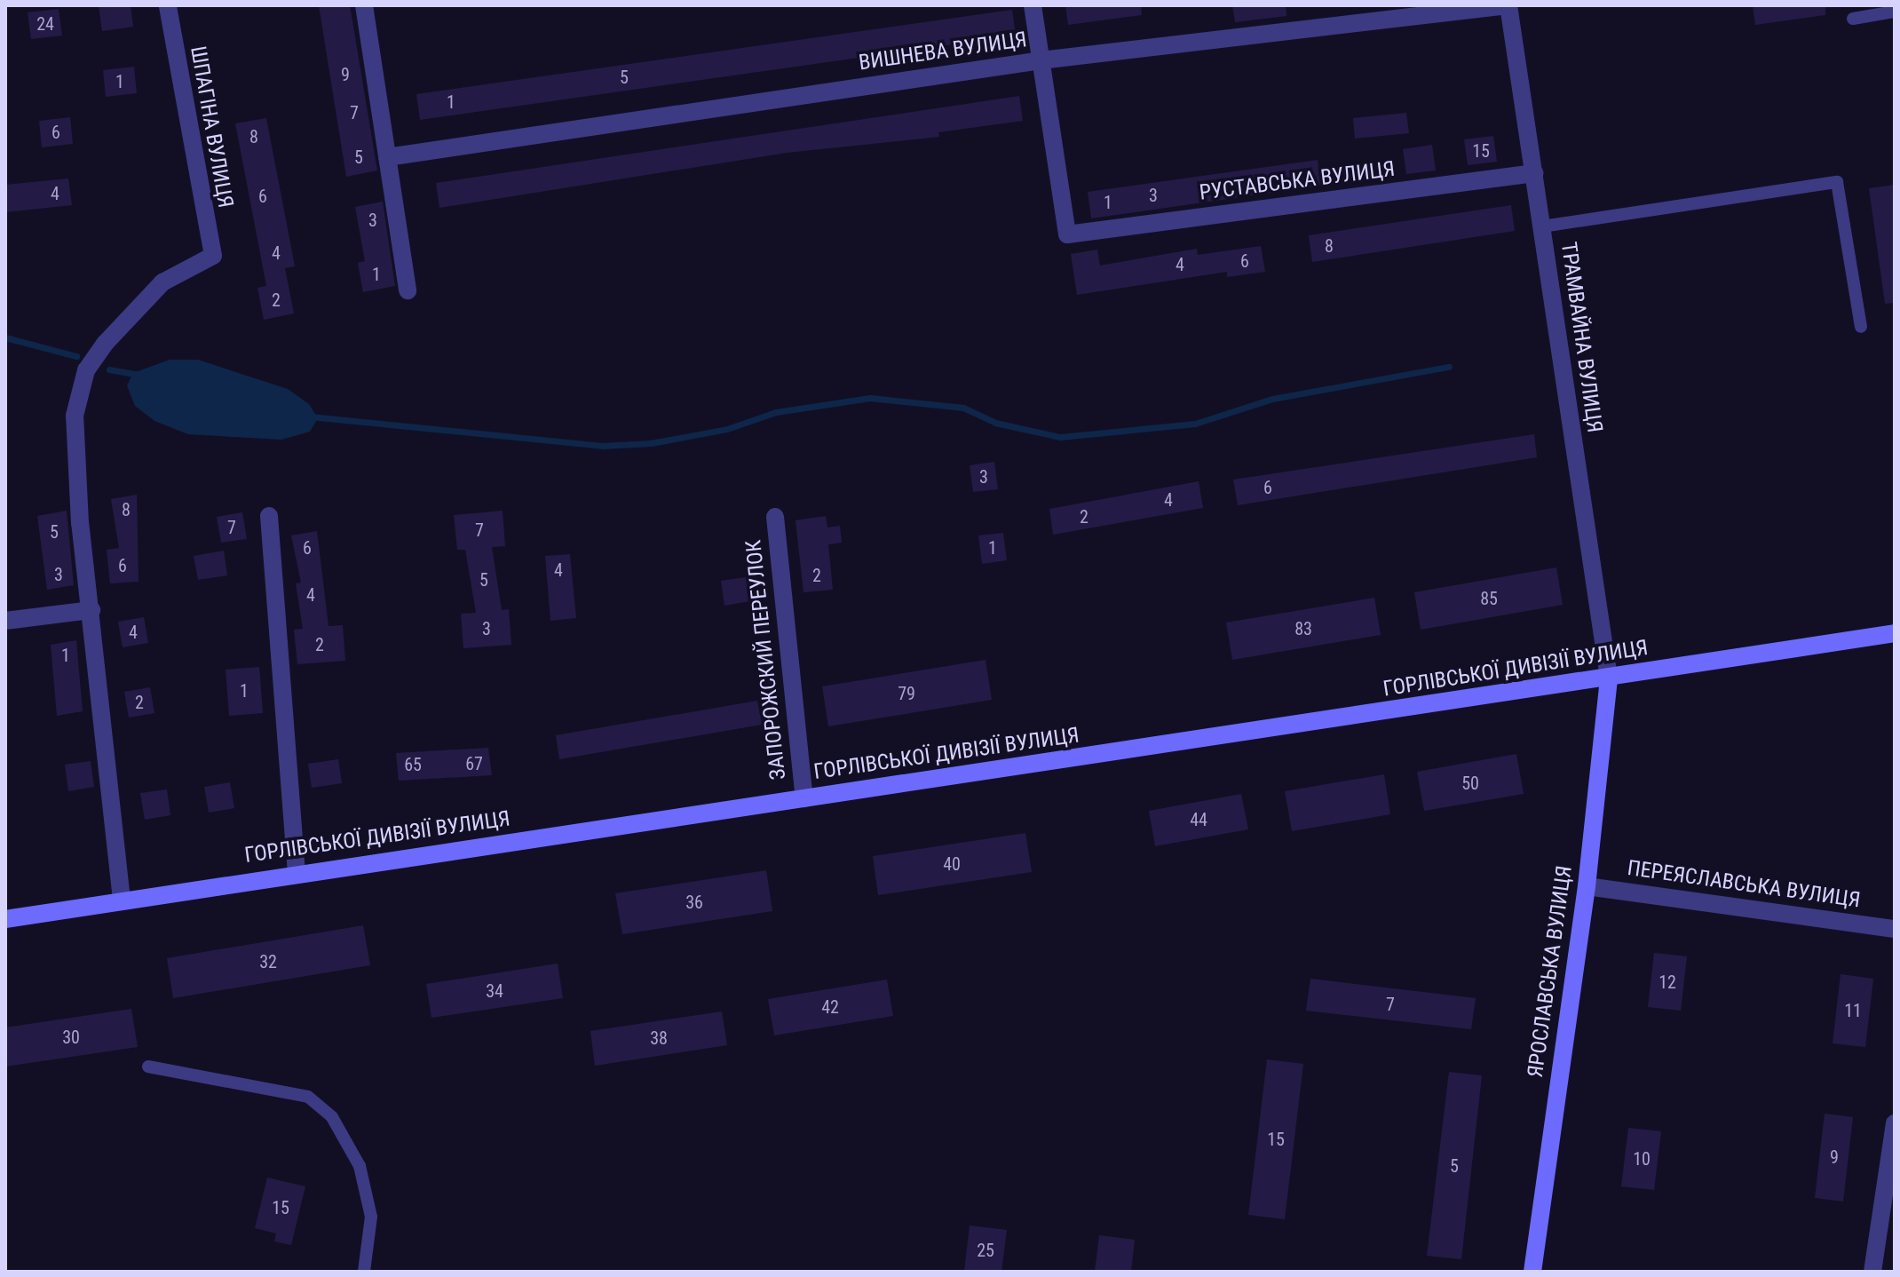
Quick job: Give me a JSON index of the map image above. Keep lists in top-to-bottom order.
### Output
{
  "streets": {
    "main road": ["ГОРЛІВСЬКОЇ ДИВІЗІЇ ВУЛИЦЯ", "ЯРОСЛАВСЬКА ВУЛИЦЯ"],
    "street": [
      "ВИШНЕВА ВУЛИЦЯ",
      "ШПАГІНА ВУЛИЦЯ",
      "РУСТАВСЬКА ВУЛИЦЯ",
      "ТРАМВАЙНА ВУЛИЦЯ",
      "ЗАПОРОЖСКИЙ ПЕРЕУЛОК",
      "ПЕРЕЯСЛАВСЬКА ВУЛИЦЯ"
    ]
  },
  "crossings": [
    ["ВИШНЕВА ВУЛИЦЯ", "РУСТАВСЬКА ВУЛИЦЯ"],
    ["ВИШНЕВА ВУЛИЦЯ", "ТРАМВАЙНА ВУЛИЦЯ"],
    ["РУСТАВСЬКА ВУЛИЦЯ", "ТРАМВАЙНА ВУЛИЦЯ"],
    ["ТРАМВАЙНА ВУЛИЦЯ", "ГОРЛІВСЬКОЇ ДИВІЗІЇ ВУЛИЦЯ"],
    ["ТРАМВАЙНА ВУЛИЦЯ", "ЯРОСЛАВСЬКА ВУЛИЦЯ"],
    ["ЗАПОРОЖСКИЙ ПЕРЕУЛОК", "ГОРЛІВСЬКОЇ ДИВІЗІЇ ВУЛИЦЯ"],
    ["ГОРЛІВСЬКОЇ ДИВІЗІЇ ВУЛИЦЯ", "ЯРОСЛАВСЬКА ВУЛИЦЯ"],
    ["ПЕРЕЯСЛАВСЬКА ВУЛИЦЯ", "ЯРОСЛАВСЬКА ВУЛИЦЯ"]
  ],
  "house_numbers": [
    "24",
    "9",
    "5",
    "1",
    "1",
    "7",
    "6",
    "8",
    "15",
    "5",
    "4",
    "3",
    "6",
    "1",
    "3",
    "8",
    "4",
    "6",
    "4",
    "1",
    "2",
    "3",
    "6",
    "4",
    "8",
    "2",
    "7",
    "7",
    "5",
    "6",
    "1",
    "6",
    "4",
    "3",
    "2",
    "5",
    "4",
    "85",
    "3",
    "83",
    "4",
    "2",
    "1",
    "1",
    "79",
    "2",
    "67",
    "65",
    "50",
    "44",
    "40",
    "36",
    "32",
    "12",
    "34",
    "7",
    "42",
    "11",
    "30",
    "38",
    "15",
    "9",
    "10",
    "5",
    "15",
    "25"
  ]
}
